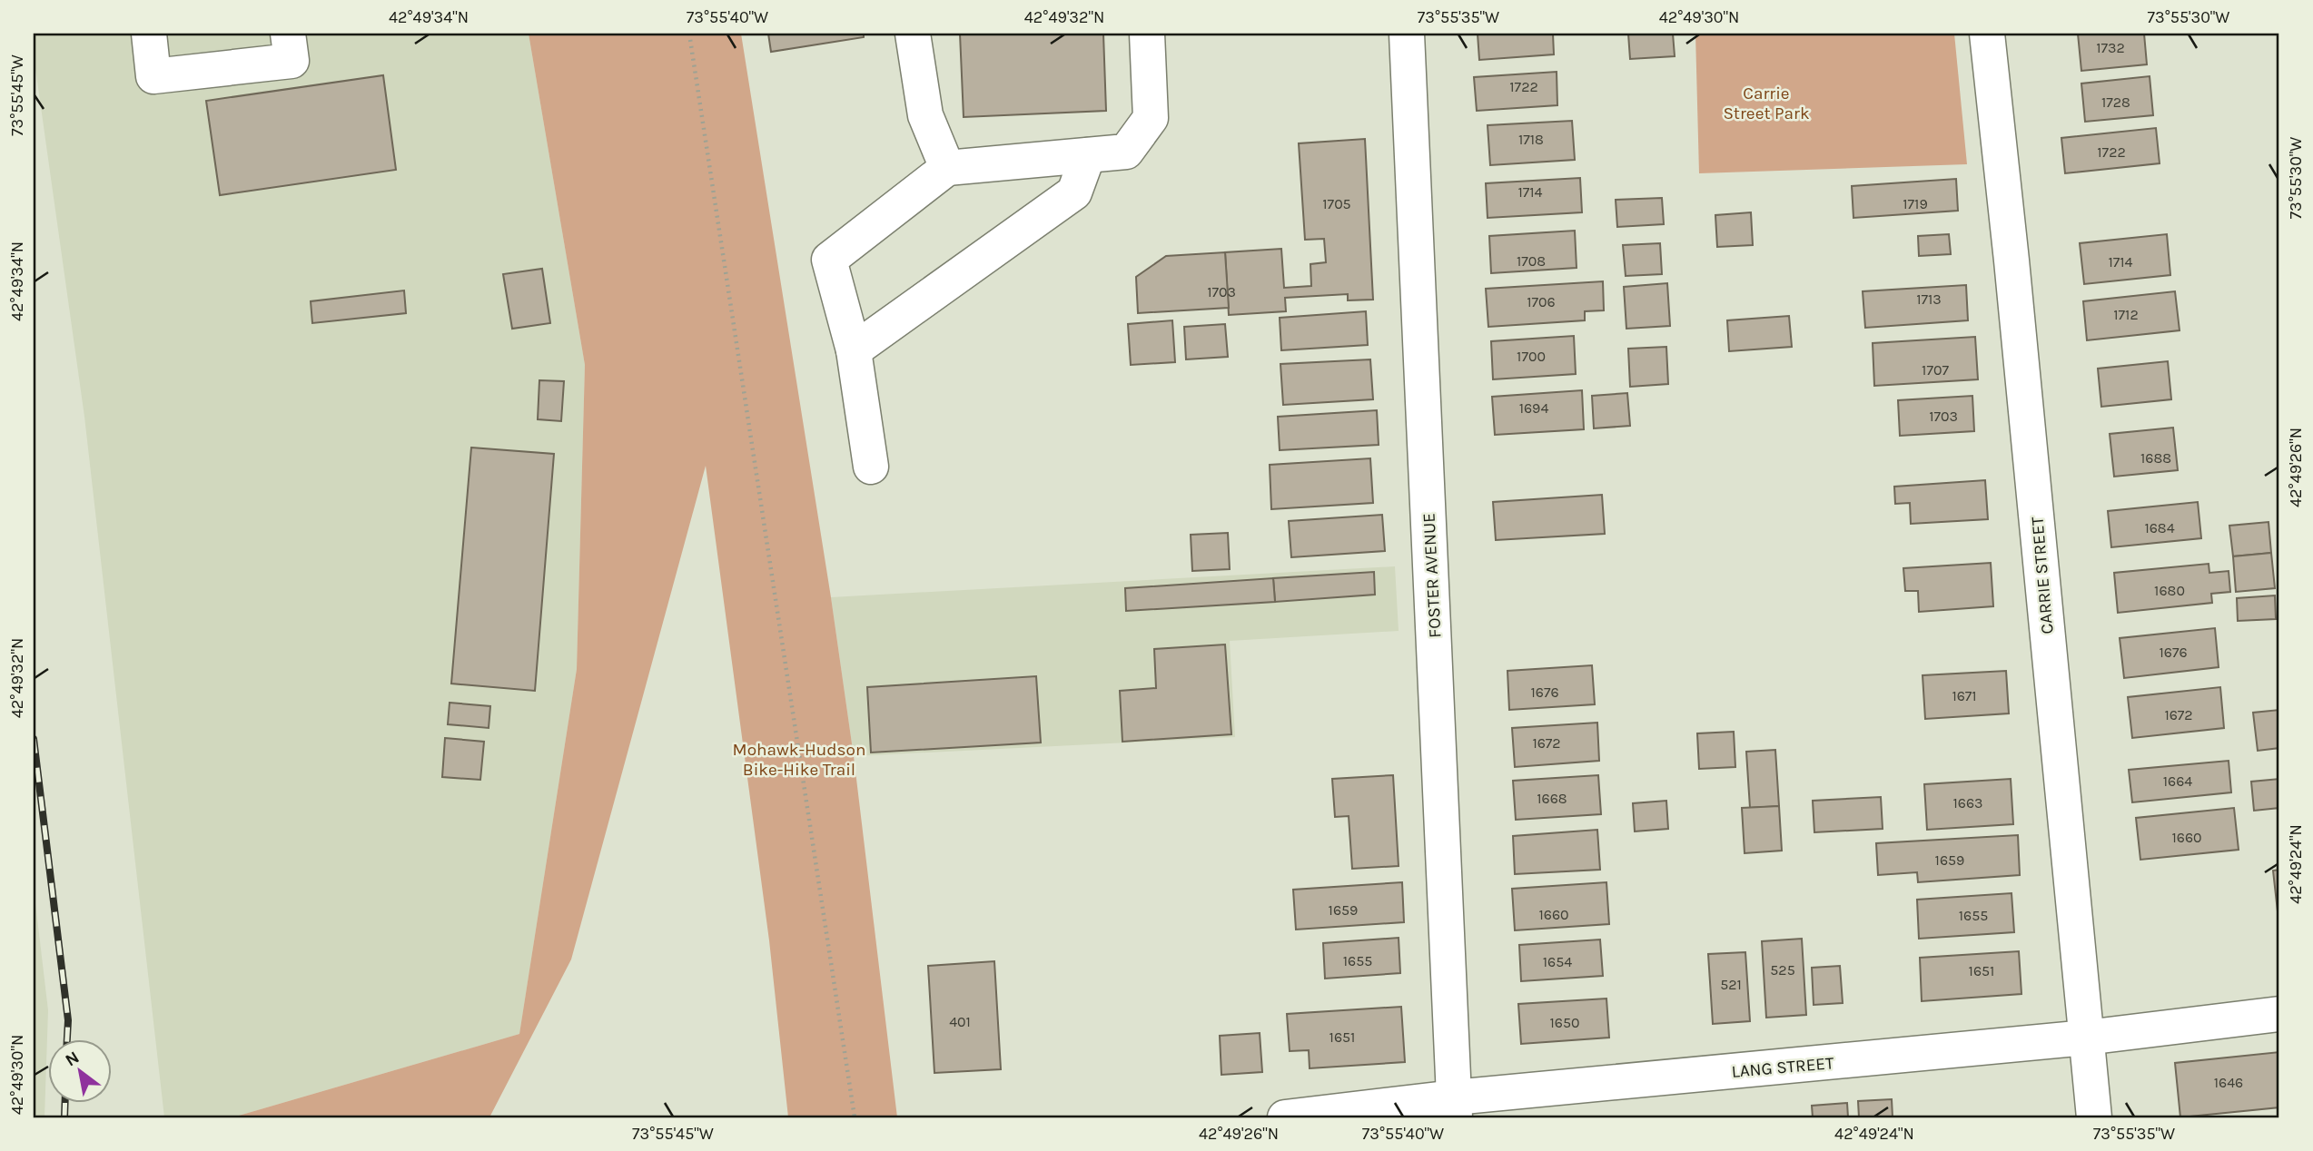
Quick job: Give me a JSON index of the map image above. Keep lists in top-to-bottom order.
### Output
{
  "streets": {
    "street": ["FOSTER AVENUE", "CARRIE STREET", "LANG STREET"]
  },
  "crossings": [
    ["FOSTER AVENUE", "LANG STREET"],
    ["CARRIE STREET", "LANG STREET"]
  ],
  "parks": ["Carrie Street Park", "Mohawk-Hudson Bike-Hike Trail"],
  "house_numbers": [
    "1732",
    "1722",
    "1728",
    "1718",
    "1722",
    "1714",
    "1705",
    "1719",
    "1708",
    "1714",
    "1703",
    "1713",
    "1706",
    "1712",
    "1700",
    "1707",
    "1694",
    "1703",
    "1688",
    "1684",
    "1680",
    "1676",
    "1676",
    "1671",
    "1672",
    "1672",
    "1664",
    "1668",
    "1663",
    "1660",
    "1659",
    "1659",
    "1660",
    "1655",
    "1655",
    "1654",
    "525",
    "1651",
    "521",
    "401",
    "1650",
    "1651",
    "1646"
  ],
  "north": "top left",
  "coordinates": [
    "42°49'34\"N",
    "73°55'40\"W",
    "42°49'32\"N",
    "73°55'35\"W",
    "42°49'30\"N",
    "73°55'30\"W",
    "73°55'45\"W",
    "42°49'26\"N",
    "42°49'24\"N"
  ]
}
